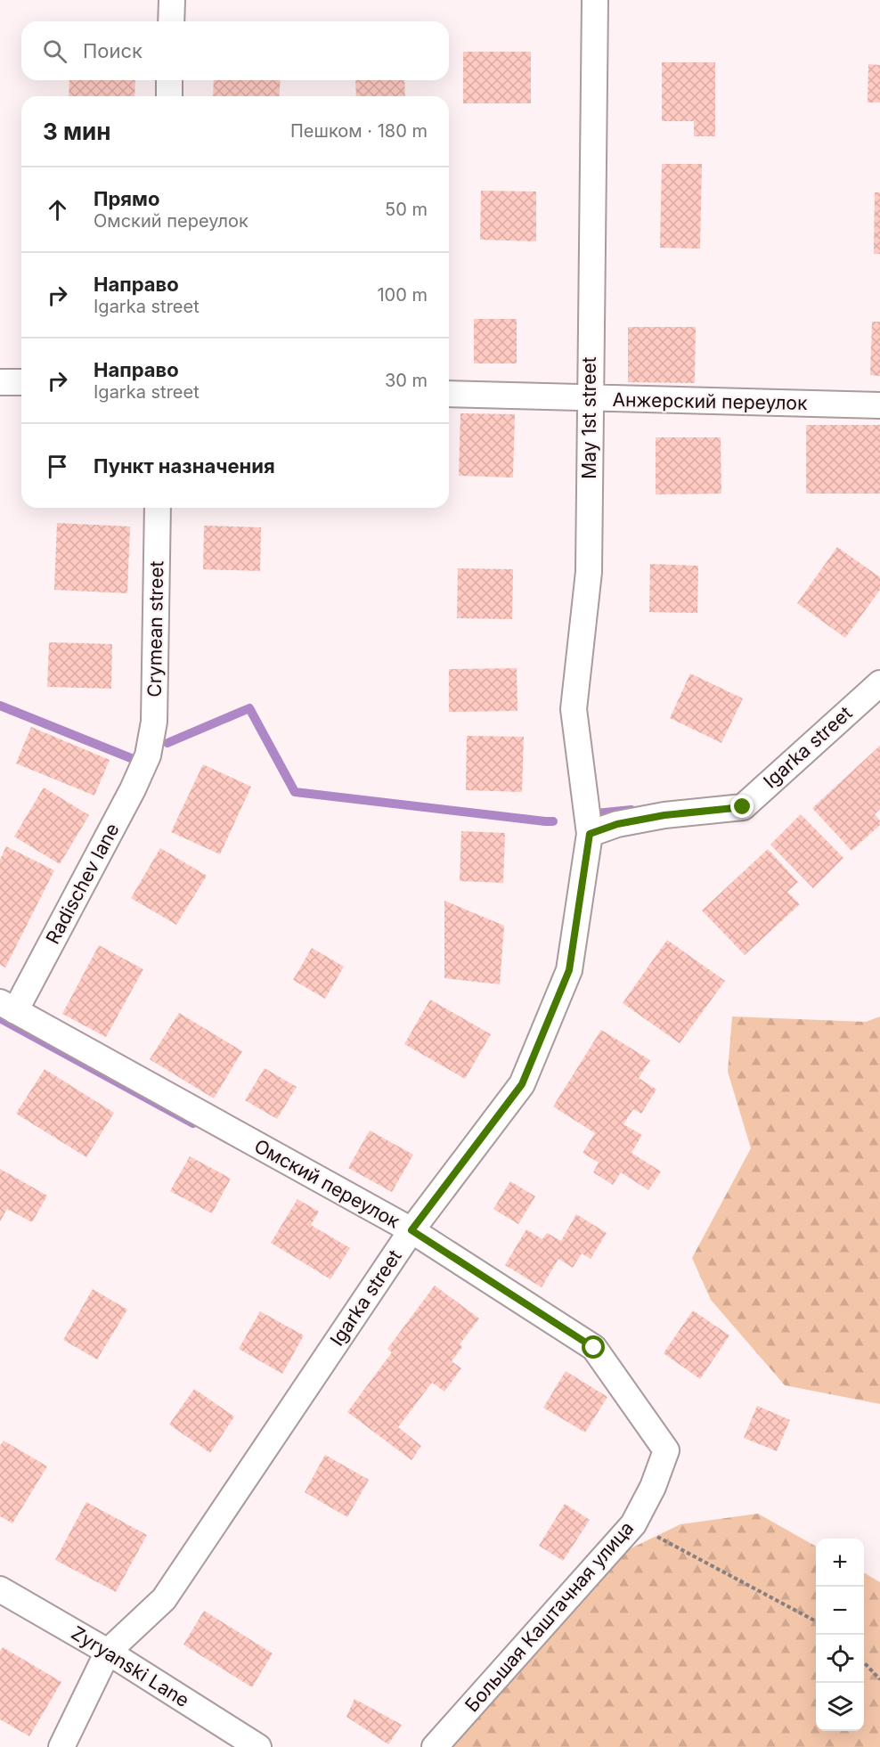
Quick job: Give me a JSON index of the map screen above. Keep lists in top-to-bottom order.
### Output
{
  "streets": {
    "street": [
      "Анжерский переулок",
      "May 1st street",
      "Crymean street",
      "Igarka street",
      "Radischev lane",
      "Омский переулок",
      "Большая Каштачная улица",
      "Zyryanski Lane"
    ]
  },
  "crossings": [
    ["Анжерский переулок", "May 1st street"],
    ["May 1st street", "Igarka street"],
    ["Crymean street", "Radischev lane"],
    ["Igarka street", "Омский переулок"],
    ["Igarka street", "Zyryanski Lane"],
    ["Radischev lane", "Омский переулок"],
    ["Омский переулок", "Большая Каштачная улица"]
  ],
  "page": {
    "search": "Поиск",
    "heading": ["3 мин", "Пешком · 180 m"],
    "list": [
      ["Прямо", "Омский переулок", "50 m"],
      ["Направо", "Igarka street", "100 m"],
      ["Направо", "Igarka street", "30 m"],
      "Пункт назначения"
    ],
    "map_buttons": ["+", "−"]
  }
}
